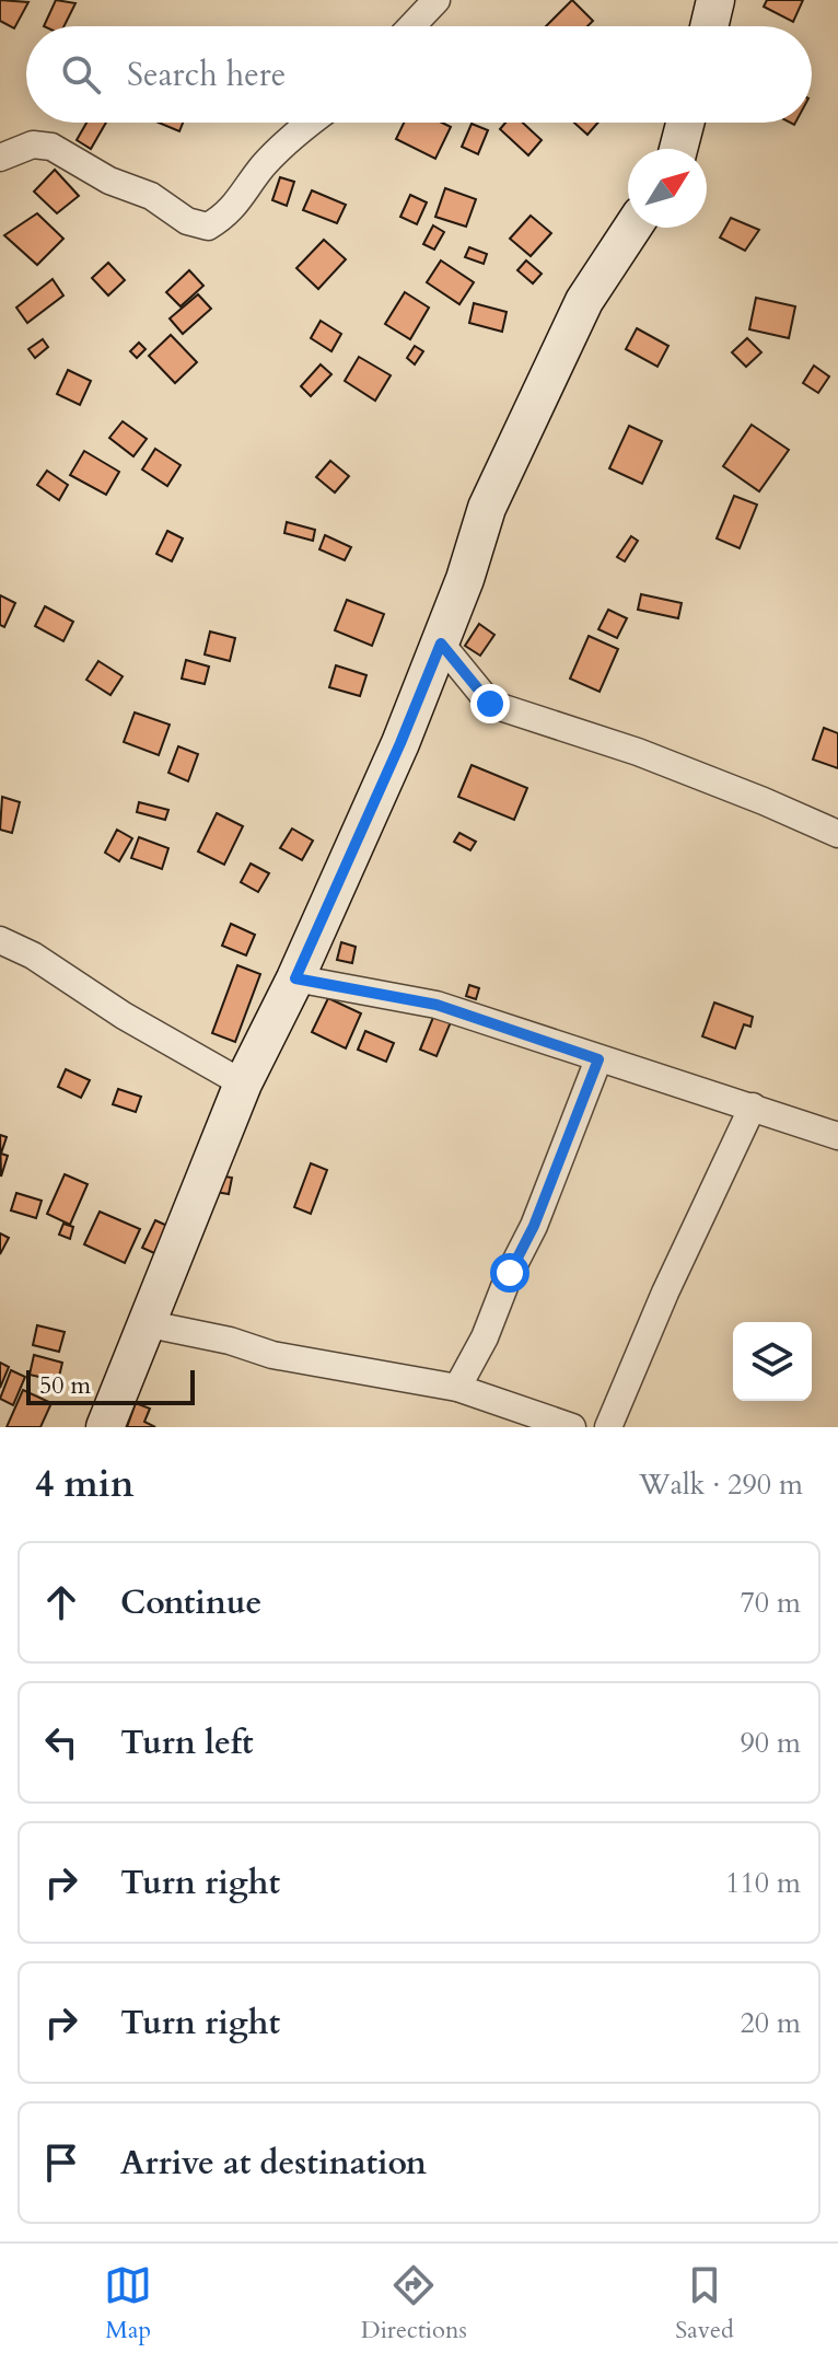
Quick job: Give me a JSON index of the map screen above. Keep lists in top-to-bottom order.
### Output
{
  "scale_bar": "50 m",
  "north": "top right",
  "page": {
    "search": "Search here",
    "scale": "50 m",
    "heading": ["4 min", "Walk · 290 m"],
    "list": [
      ["Continue", "70 m"],
      ["Turn left", "90 m"],
      ["Turn right", "110 m"],
      ["Turn right", "20 m"],
      "Arrive at destination"
    ],
    "nav": ["Map", "Directions", "Saved"]
  }
}
